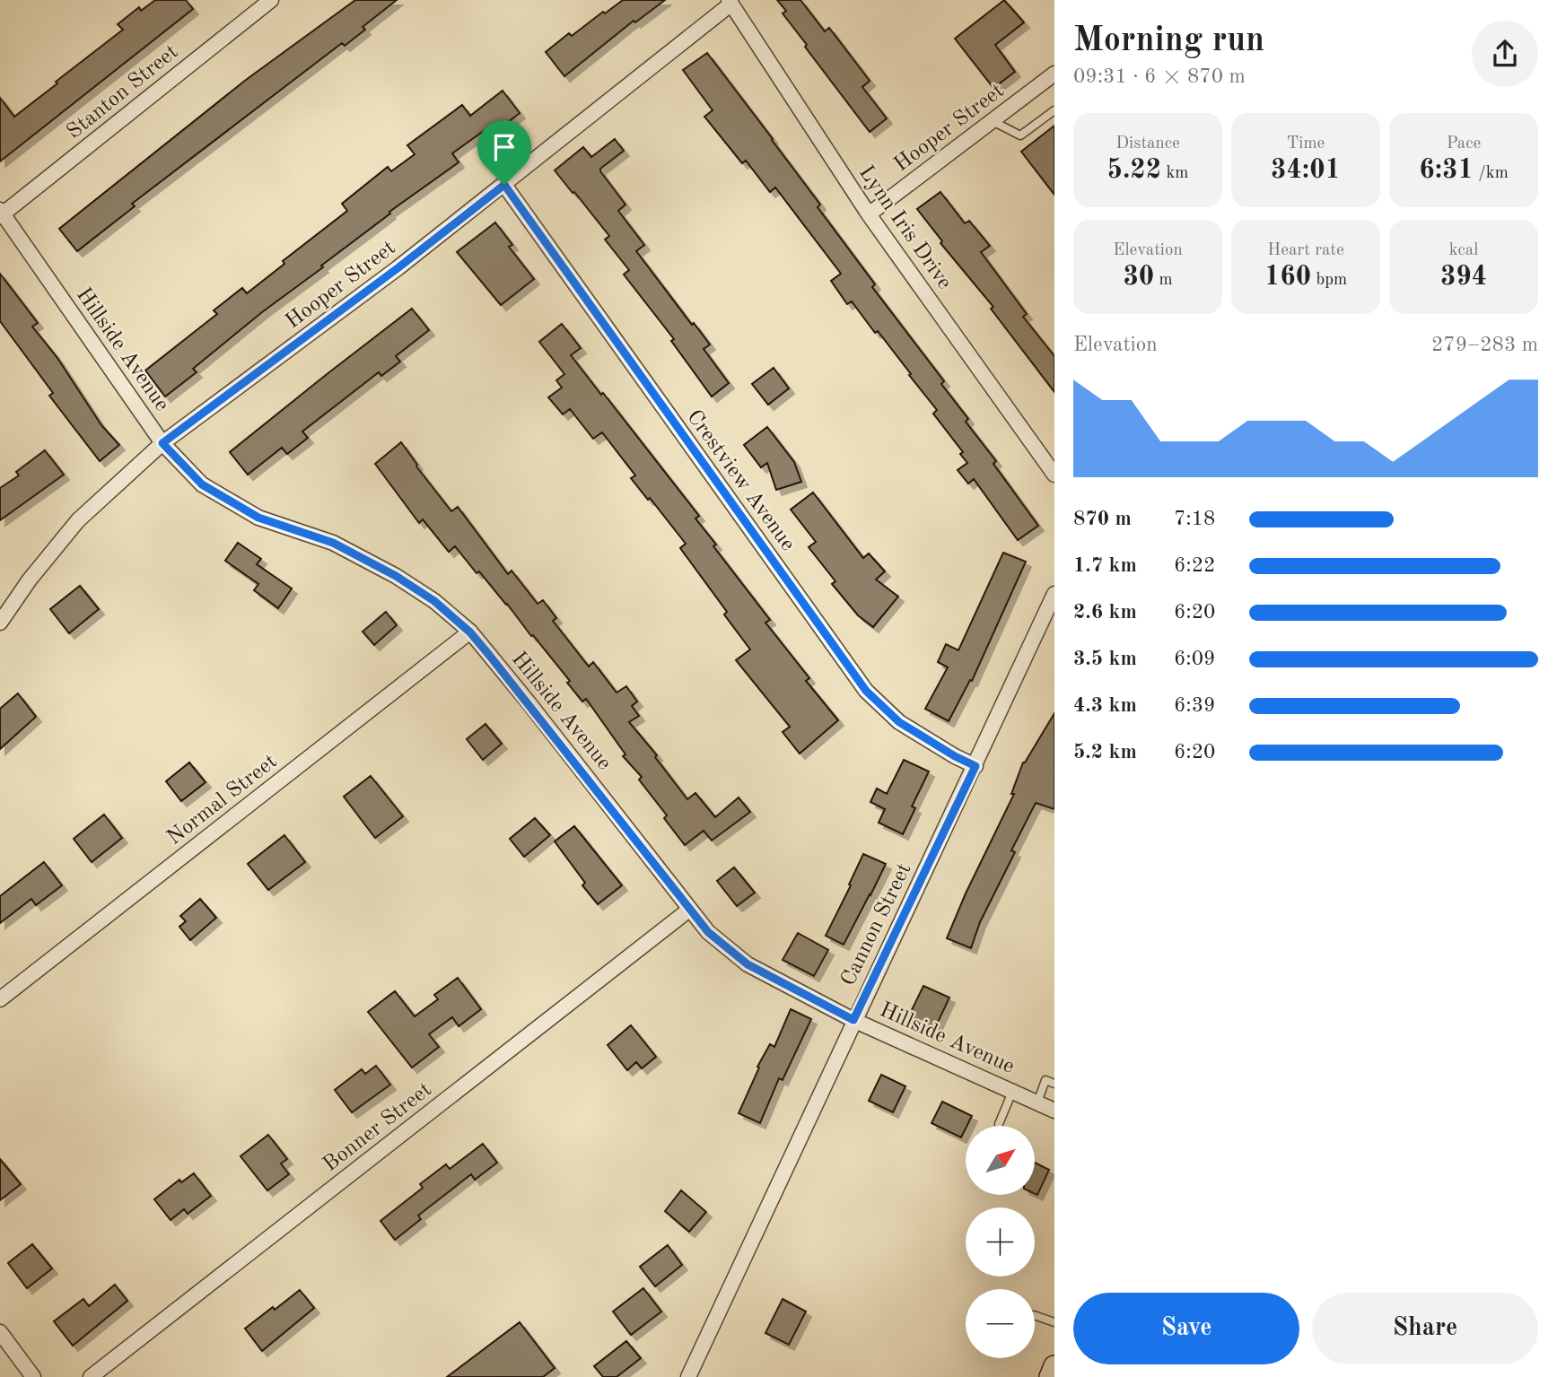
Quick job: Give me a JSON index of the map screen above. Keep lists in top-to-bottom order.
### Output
{
  "streets": {
    "street": [
      "Stanton Street",
      "Hooper Street",
      "Lynn Iris Drive",
      "Hillside Avenue",
      "Crestview Avenue",
      "Normal Street",
      "Cannon Street",
      "Bonner Street"
    ]
  },
  "crossings": [
    ["Stanton Street", "Hillside Avenue"],
    ["Hooper Street", "Lynn Iris Drive"],
    ["Hooper Street", "Hillside Avenue"],
    ["Hooper Street", "Crestview Avenue"],
    ["Hillside Avenue", "Normal Street"],
    ["Hillside Avenue", "Cannon Street"],
    ["Hillside Avenue", "Bonner Street"],
    ["Crestview Avenue", "Cannon Street"]
  ],
  "north": "top right",
  "page": {
    "heading": ["Morning run", "09:31 · 6 × 870 m"],
    "stats": [
      ["Distance", "5.22 km"],
      ["Time", "34:01"],
      ["Pace", "6:31 /km"],
      ["Elevation", "30 m"],
      ["Heart rate", "160 bpm"],
      ["kcal", "394"]
    ],
    "chart": ["Elevation", "279–283 m"],
    "list": [
      {
        "name": "870 m",
        "note": "7:18"
      },
      {
        "name": "1.7 km",
        "note": "6:22"
      },
      {
        "name": "2.6 km",
        "note": "6:20"
      },
      {
        "name": "3.5 km",
        "note": "6:09"
      },
      {
        "name": "4.3 km",
        "note": "6:39"
      },
      {
        "name": "5.2 km",
        "note": "6:20"
      }
    ],
    "map_buttons": ["+", "−"],
    "buttons": ["Save", "Share"]
  }
}
